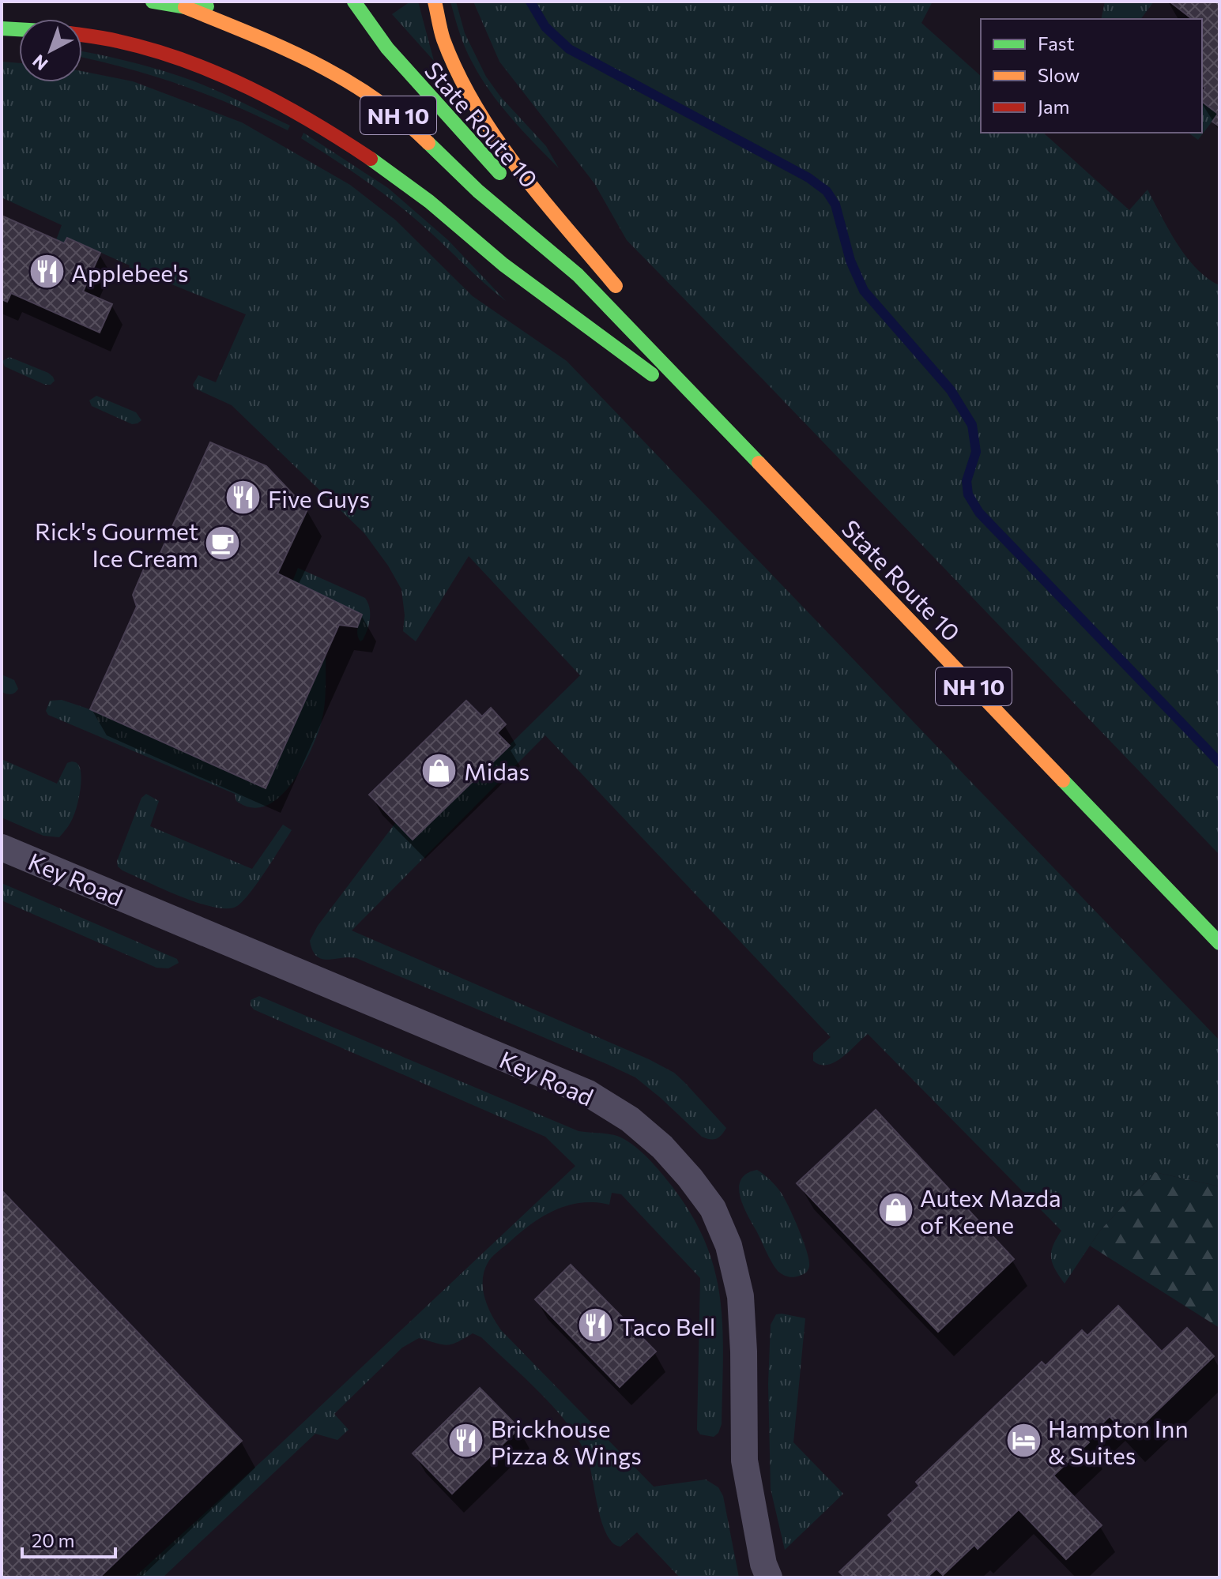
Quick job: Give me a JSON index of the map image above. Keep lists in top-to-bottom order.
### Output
{
  "streets": {
    "highway": ["NH 10", "State Route 10"],
    "street": ["Key Road"]
  },
  "crossings": [
    ["NH 10", "State Route 10"]
  ],
  "places": {
    "restaurant": [
      "Applebee's",
      "Five Guys",
      "Taco Bell",
      "Brickhouse Pizza & Wings"
    ],
    "cafe": ["Rick's Gourmet Ice Cream"],
    "shop": ["Midas", "Autex Mazda of Keene"],
    "hotel": ["Hampton Inn & Suites"]
  },
  "legend": ["Fast", "Slow", "Jam"],
  "scale_bar": "20 m",
  "north": "bottom left"
}
